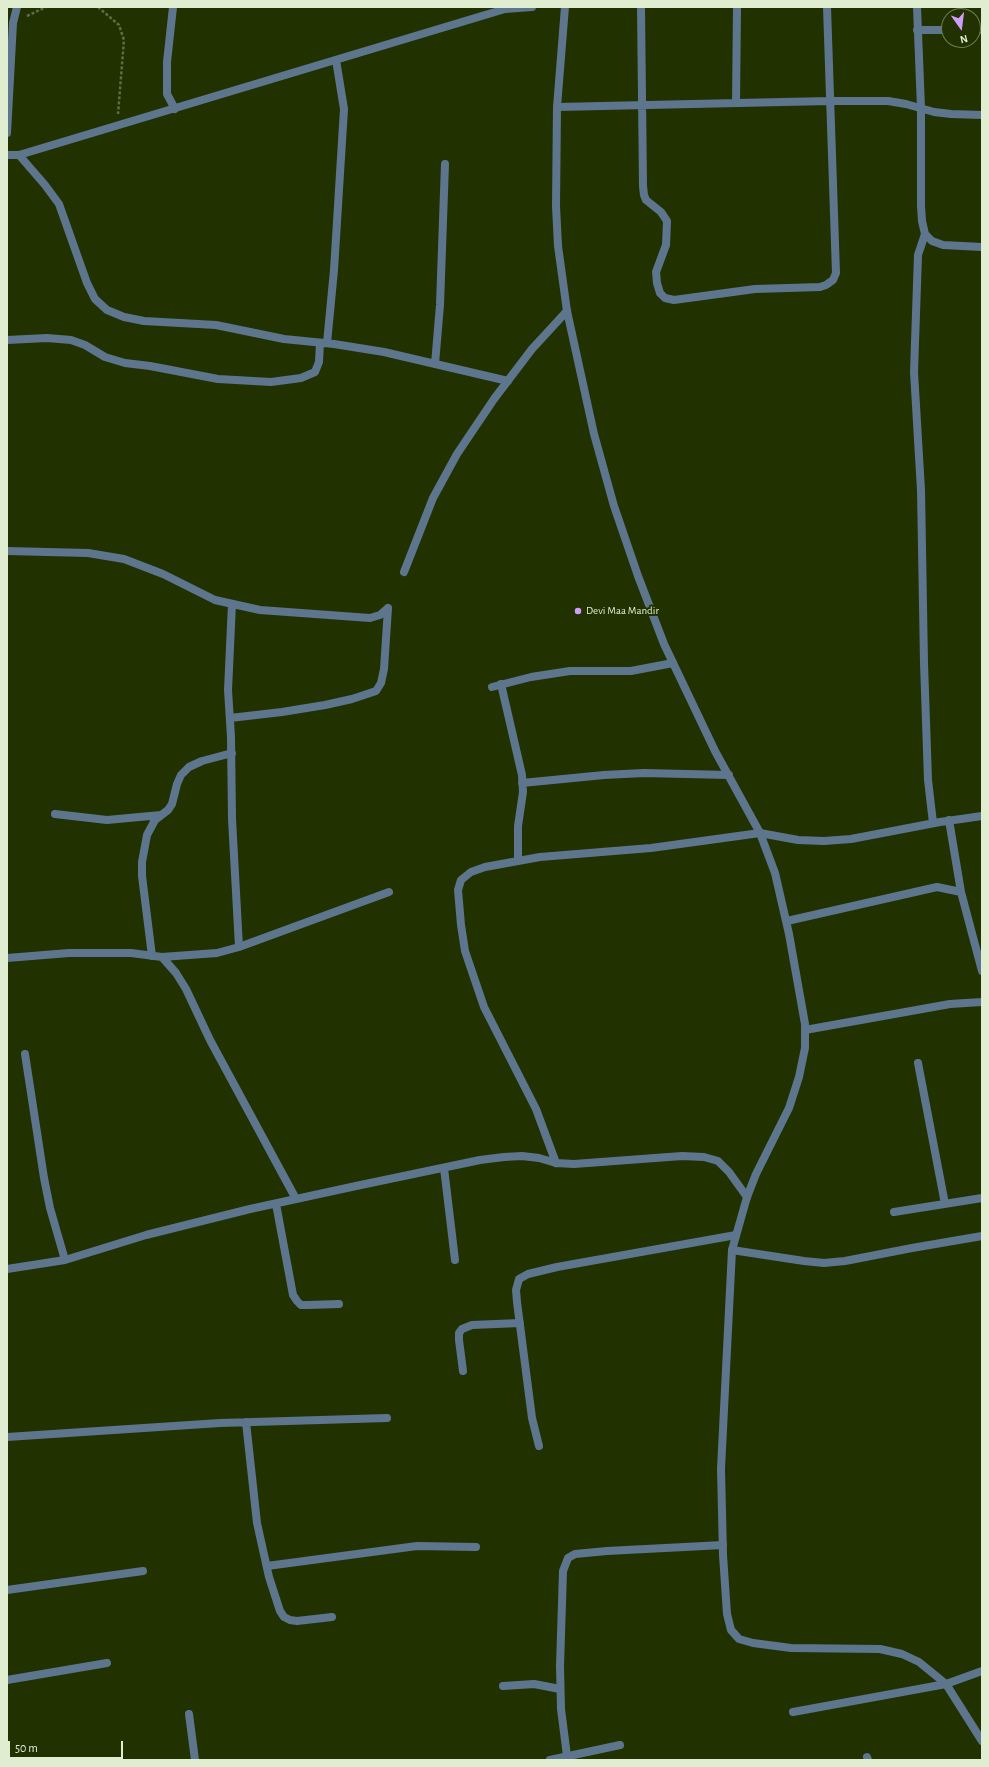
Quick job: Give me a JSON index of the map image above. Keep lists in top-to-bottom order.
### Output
{
  "places": ["Devi Maa Mandir"],
  "scale_bar": "50 m",
  "north": "bottom"
}
